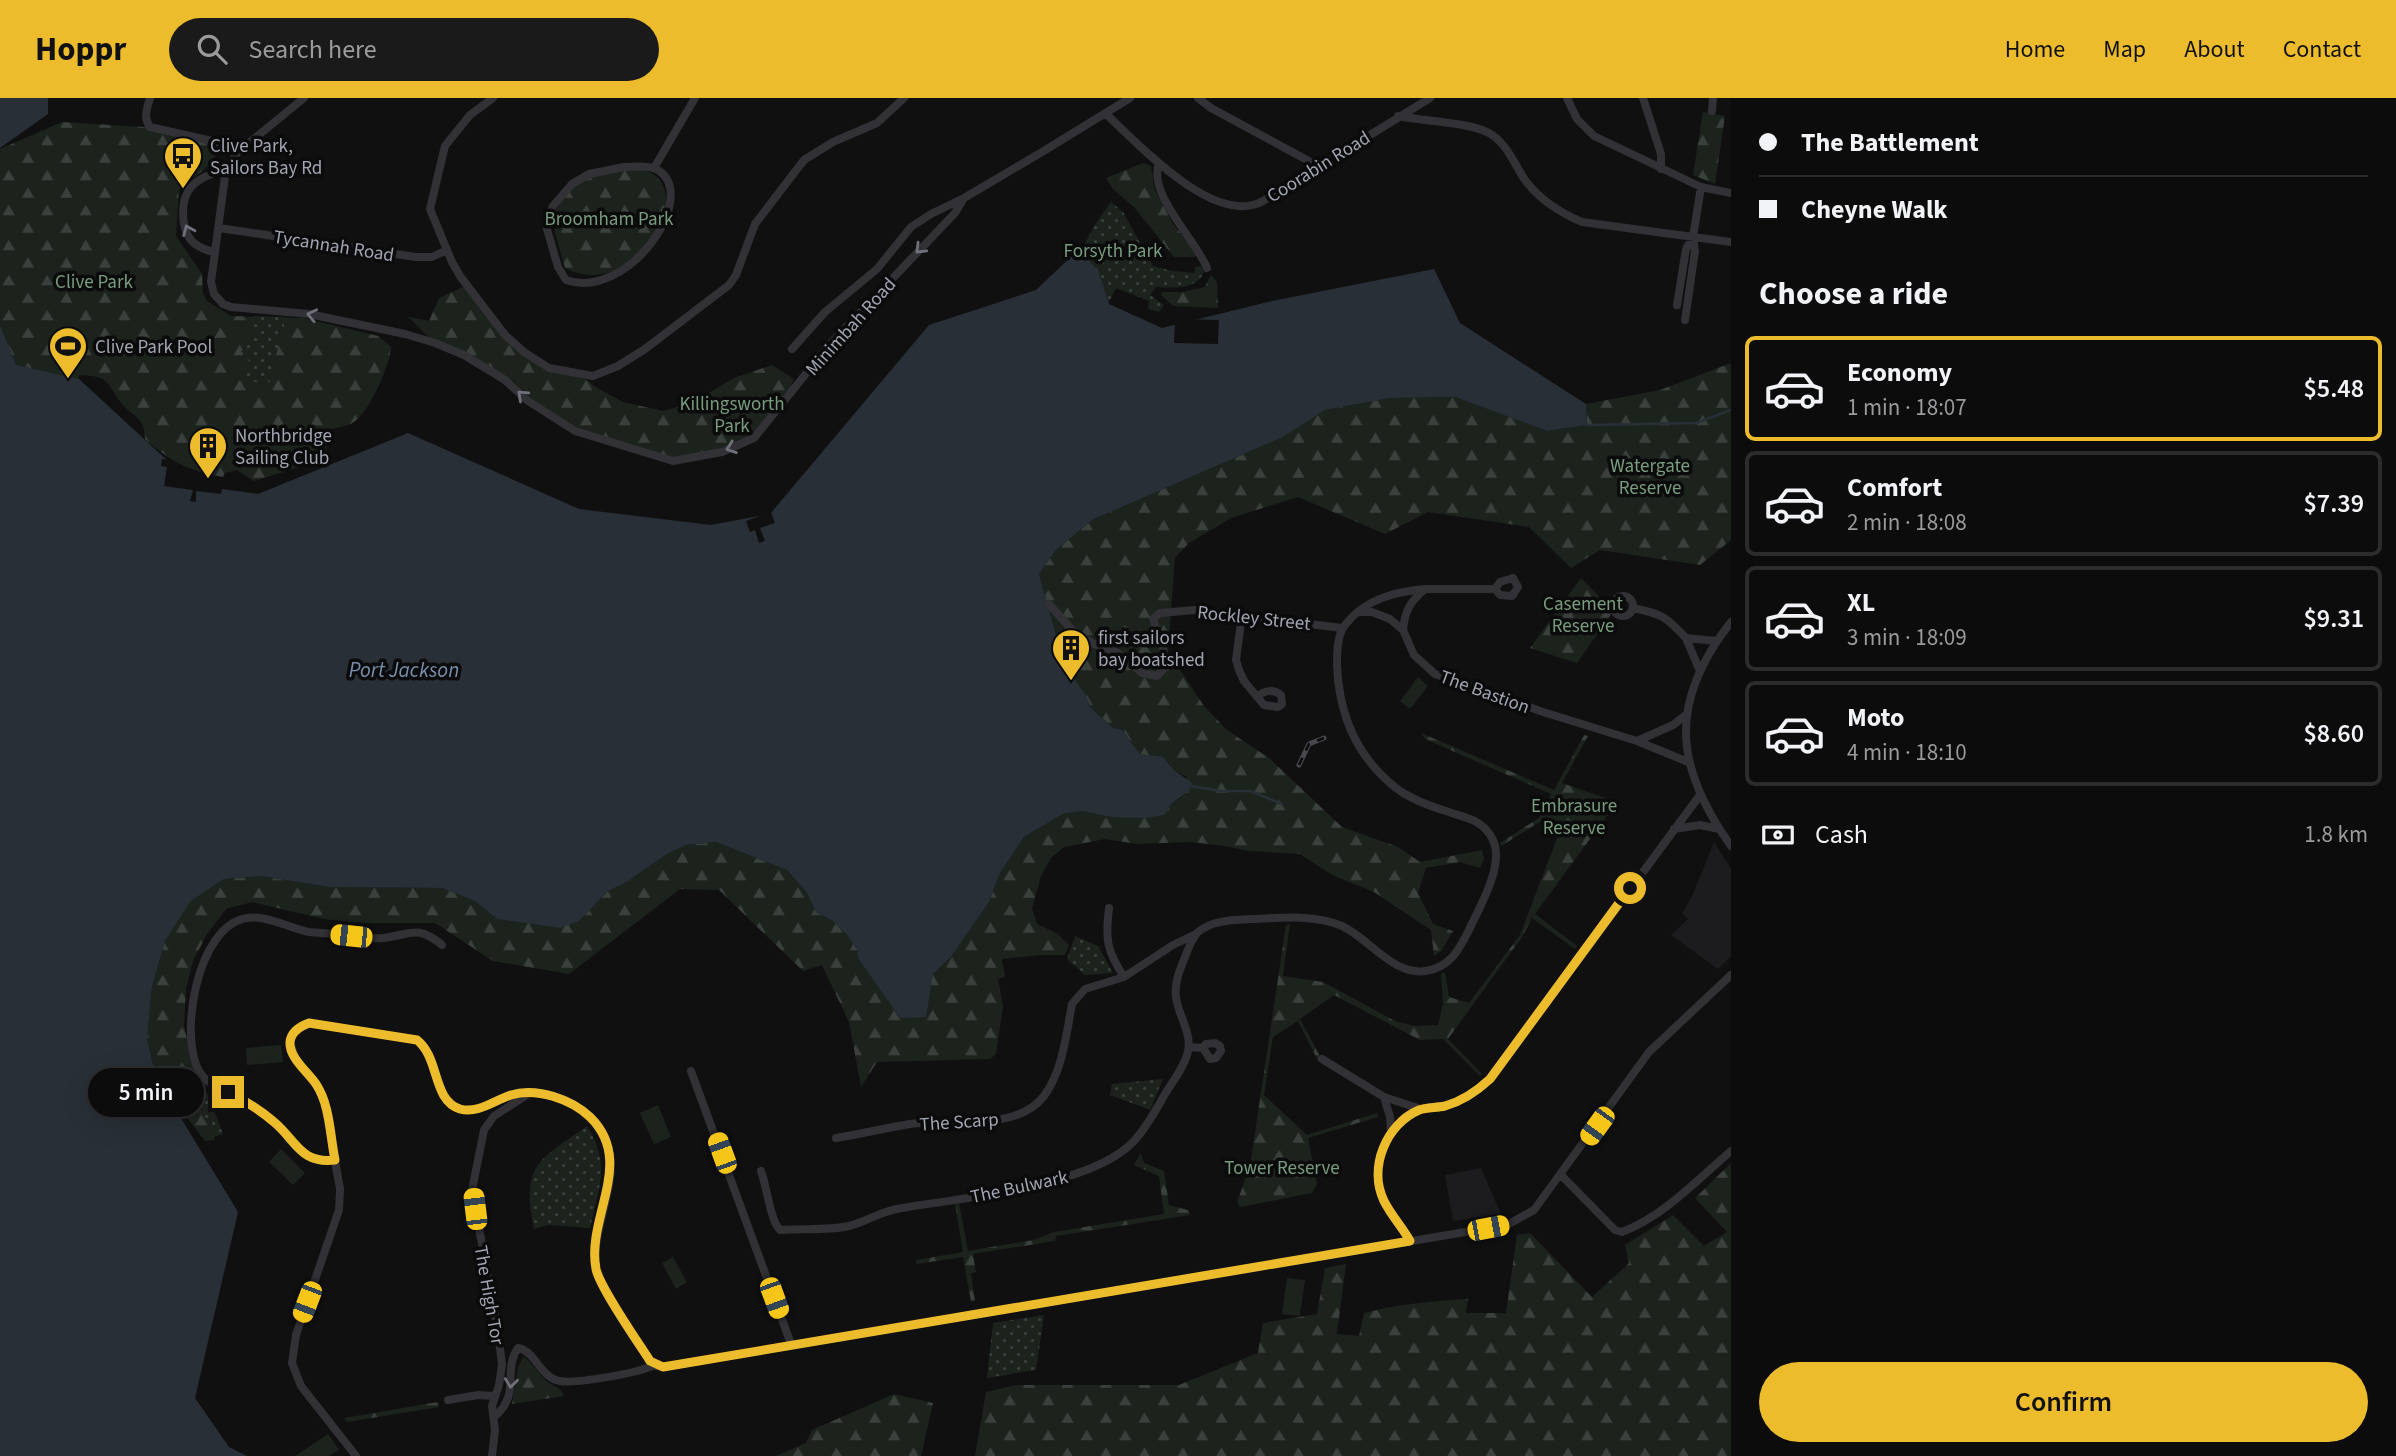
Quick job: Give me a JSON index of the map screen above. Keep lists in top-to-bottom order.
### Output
{
  "streets": {
    "street": [
      "Coorabin Road",
      "Tycannah Road",
      "Minimbah Road",
      "Rockley Street",
      "The Bastion",
      "The Scarp",
      "The Bulwark",
      "The High Tor"
    ]
  },
  "crossings": [
    ["Coorabin Road", "Minimbah Road"]
  ],
  "water": ["Port Jackson"],
  "parks": [
    "Broomham Park",
    "Forsyth Park",
    "Clive Park",
    "Killingsworth Park",
    "Watergate Reserve",
    "Casement Reserve",
    "Embrasure Reserve",
    "Tower Reserve"
  ],
  "places": {
    "bus stop": ["Clive Park, Sailors Bay Rd"],
    "sports": ["Clive Park Pool"],
    "building": ["Northbridge Sailing Club", "first sailors bay boatshed"]
  },
  "page": {
    "header": "Hoppr",
    "search": "Search here",
    "nav": [
      "Home",
      "Map",
      "About",
      "Contact"
    ],
    "banner": ["The Battlement", "Cheyne Walk"],
    "heading": "Choose a ride",
    "list": [
      {
        "name": "Economy",
        "note": "1 min · 18:07",
        "value": "$5.48"
      },
      {
        "name": "Comfort",
        "note": "2 min · 18:08",
        "value": "$7.39"
      },
      {
        "name": "XL",
        "note": "3 min · 18:09",
        "value": "$9.31"
      },
      {
        "name": "Moto",
        "note": "4 min · 18:10",
        "value": "$8.60"
      }
    ],
    "pay": ["Cash", "1.8 km"],
    "bubble": "5 min",
    "buttons": "Confirm"
  }
}
